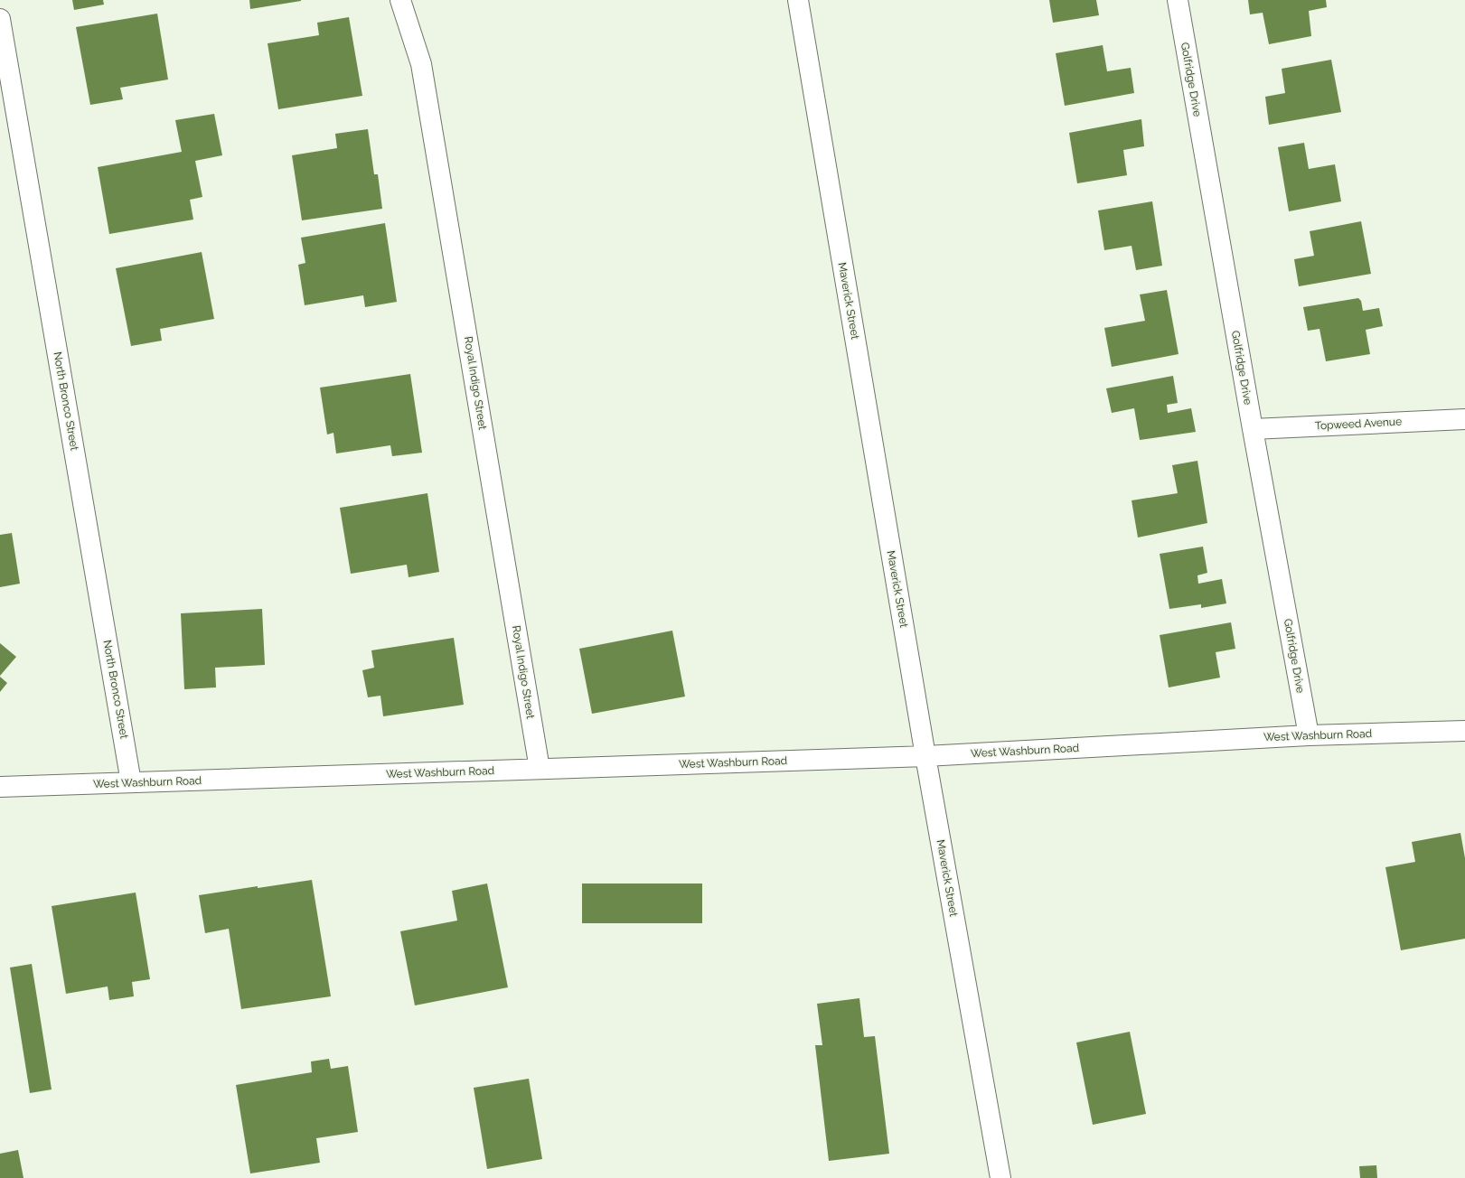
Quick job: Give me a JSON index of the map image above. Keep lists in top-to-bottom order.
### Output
{
  "streets": {
    "street": [
      "Golfridge Drive",
      "Maverick Street",
      "Royal Indigo Street",
      "North Bronco Street",
      "Topweed Avenue",
      "West Washburn Road"
    ]
  },
  "crossings": [
    ["Golfridge Drive", "Topweed Avenue"],
    ["Golfridge Drive", "West Washburn Road"],
    ["Maverick Street", "West Washburn Road"],
    ["Royal Indigo Street", "West Washburn Road"],
    ["North Bronco Street", "West Washburn Road"]
  ]
}
